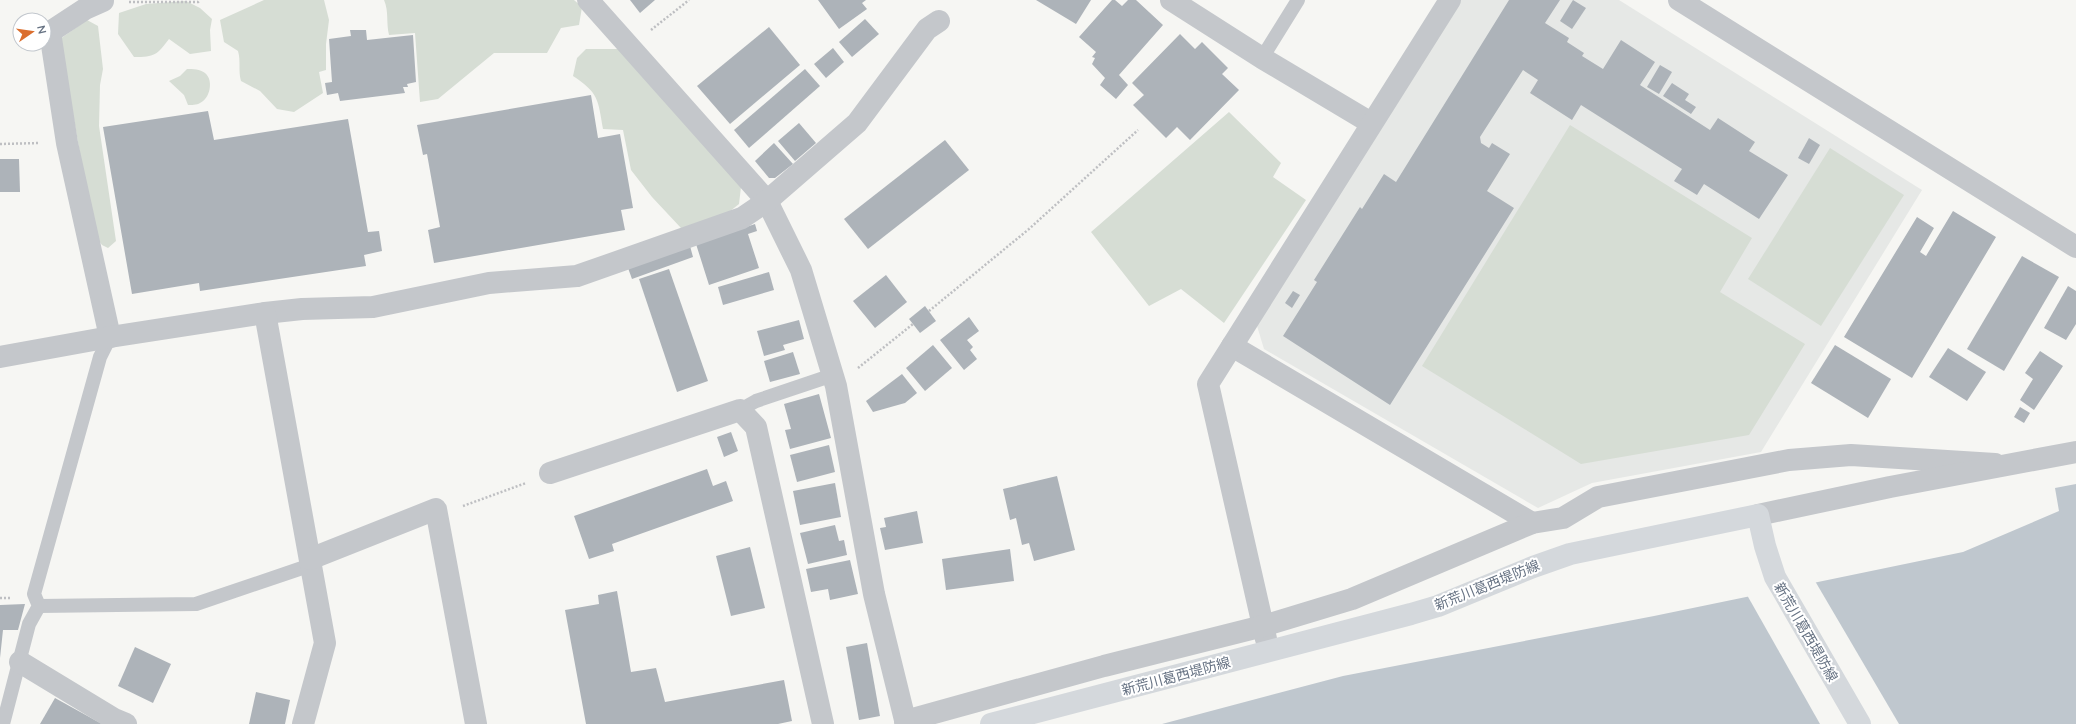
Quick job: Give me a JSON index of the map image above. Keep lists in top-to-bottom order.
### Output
{
  "streets": {
    "main road": ["新荒川葛西堤防線"]
  },
  "north": "right"
}
